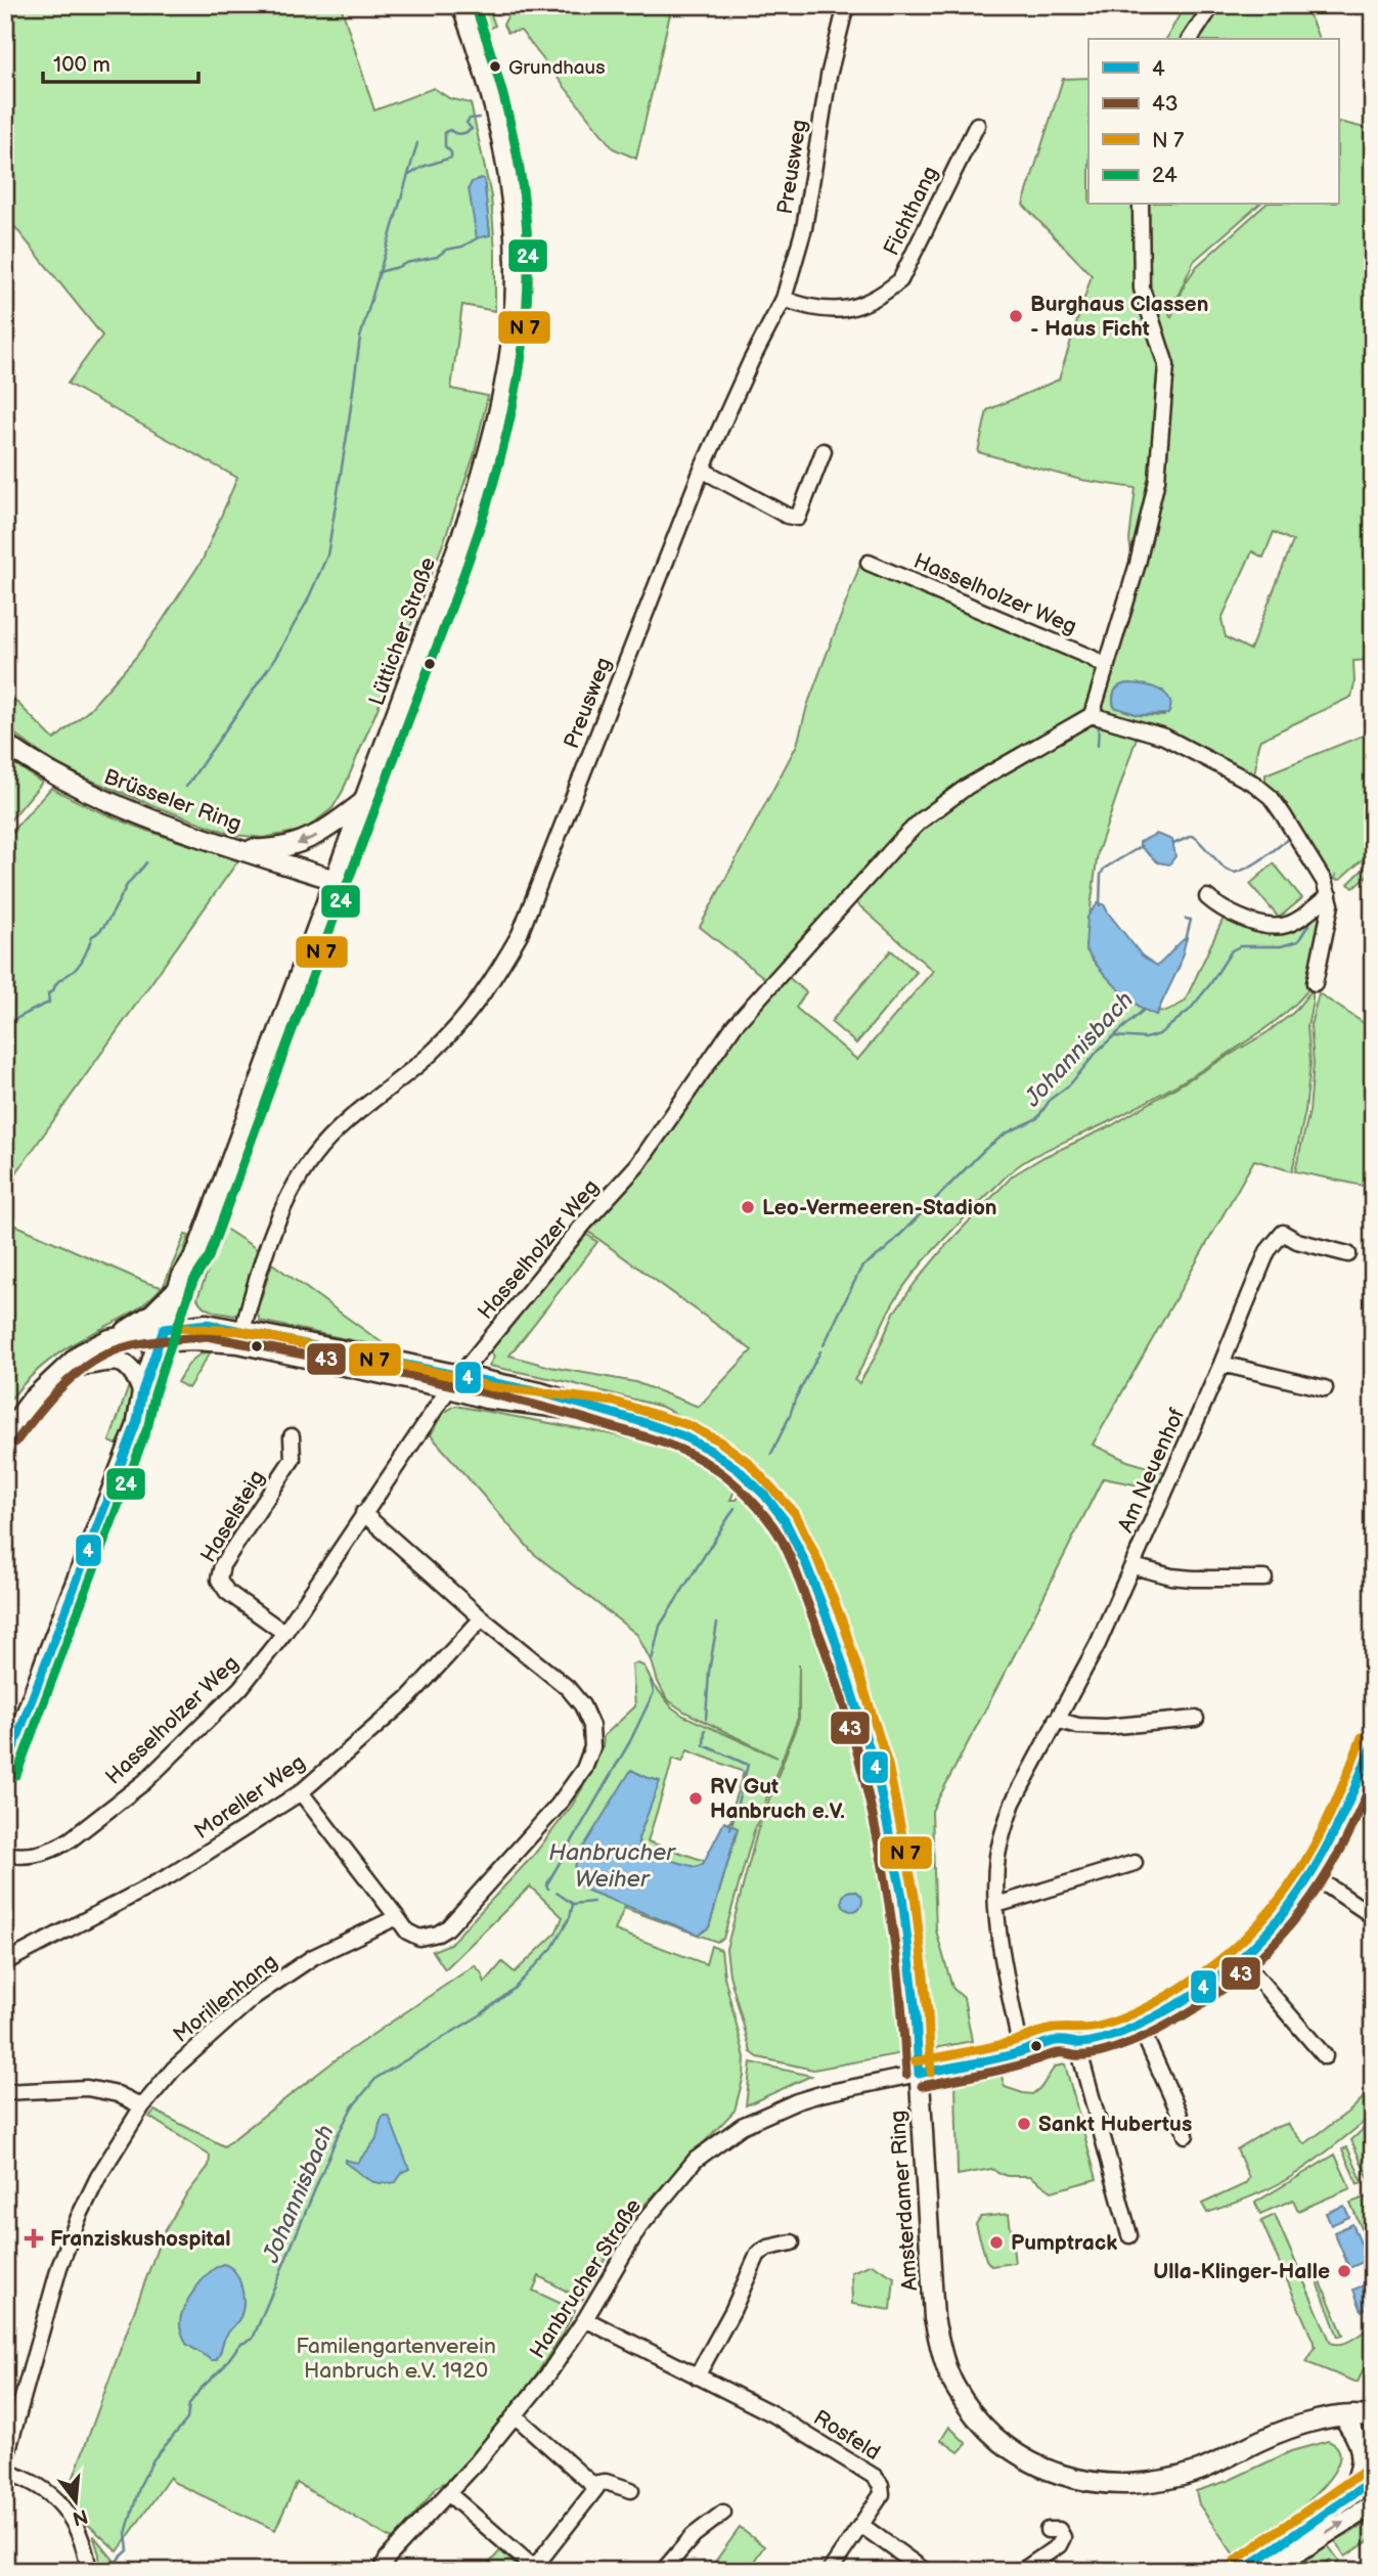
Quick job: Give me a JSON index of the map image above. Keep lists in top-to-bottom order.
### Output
{
  "streets": {
    "main road": ["Lütticher Straße", "Brüsseler Ring", "Amsterdamer Ring"],
    "street": [
      "Preusweg",
      "Fichthang",
      "Hasselholzer Weg",
      "Am Neuenhof",
      "Haselsteig",
      "Moreller Weg",
      "Morillenhang",
      "Hanbrucher Straße",
      "Rosfeld"
    ]
  },
  "crossings": [
    ["Preusweg", "Fichthang"],
    ["Preusweg", "Amsterdamer Ring"],
    ["Hasselholzer Weg", "Haselsteig"],
    ["Hasselholzer Weg", "Amsterdamer Ring"],
    ["Lütticher Straße", "Brüsseler Ring"],
    ["Lütticher Straße", "Amsterdamer Ring"],
    ["Am Neuenhof", "Hanbrucher Straße"],
    ["Amsterdamer Ring", "Hanbrucher Straße"],
    ["Hanbrucher Straße", "Rosfeld"]
  ],
  "water": ["Johannisbach", "Hanbrucher Weiher"],
  "parks": ["Familengartenverein Hanbruch e.V. 1920"],
  "places": {
    "other": [
      "Grundhaus",
      "Burghaus Classen - Haus Ficht",
      "Leo-Vermeeren-Stadion",
      "RV Gut Hanbruch e.V.",
      "Sankt Hubertus",
      "Pumptrack",
      "Ulla-Klinger-Halle"
    ],
    "health": ["Franziskushospital"]
  },
  "lines": ["transit line 24", "transit line 4", "transit line 43"],
  "legend": [
    "4",
    "43",
    "N 7",
    "24"
  ],
  "scale_bar": "100 m",
  "north": "bottom"
}
